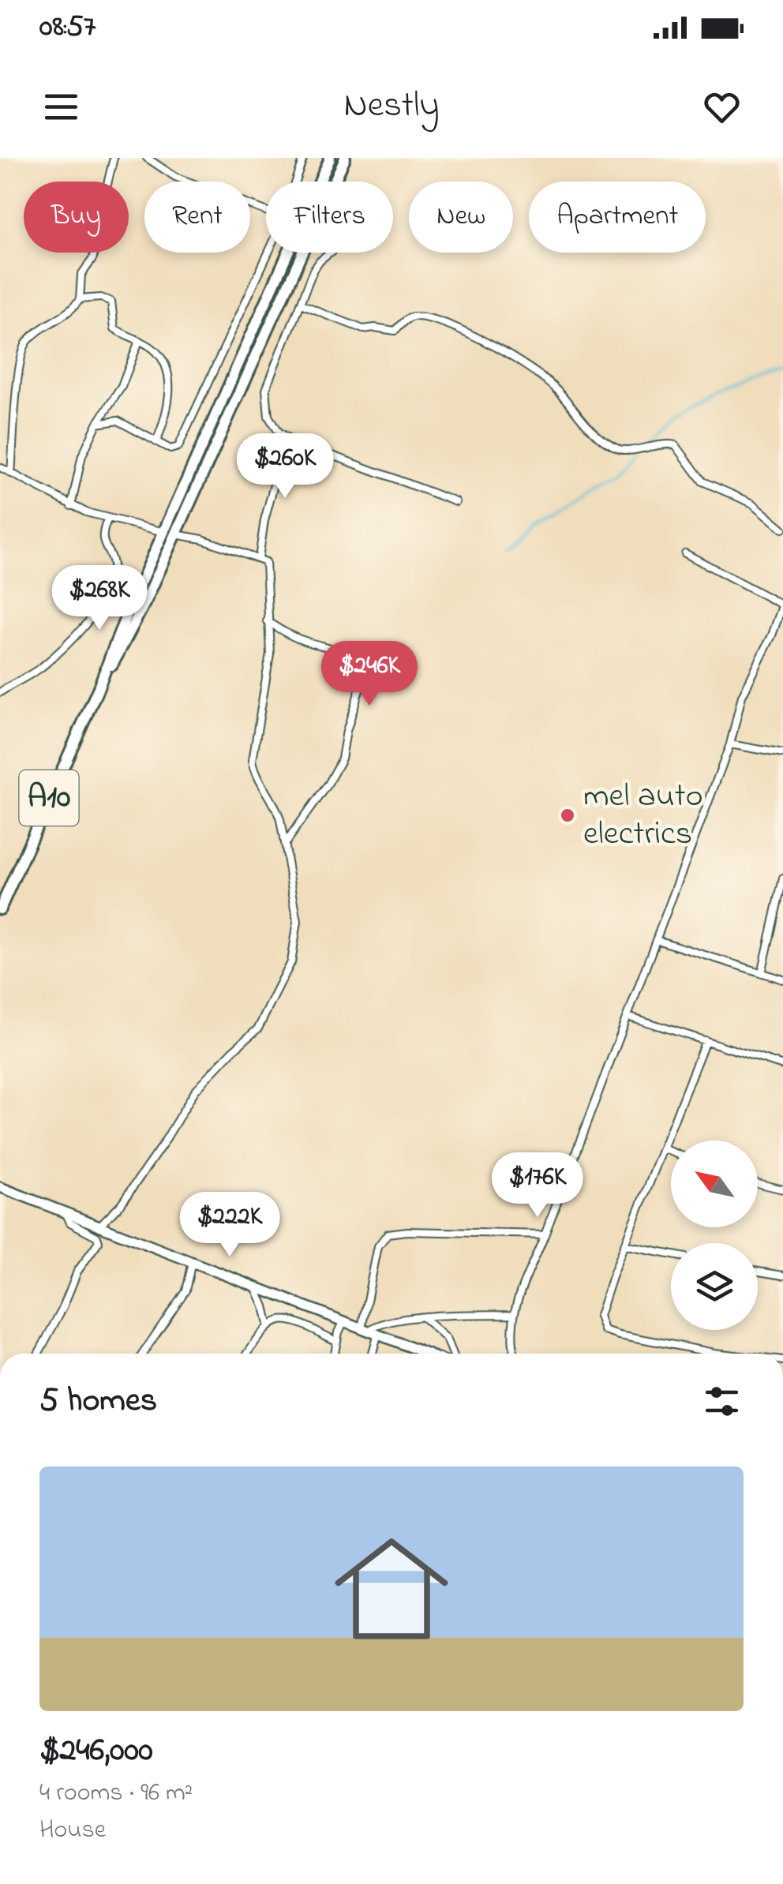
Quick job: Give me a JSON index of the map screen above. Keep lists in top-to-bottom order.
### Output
{
  "streets": {
    "main road": ["A10"]
  },
  "places": ["mel auto electrics"],
  "north": "top left",
  "page": {
    "status": "08:57",
    "header": "Nestly",
    "chip": [
      "Buy",
      "Rent",
      "Filters",
      "New",
      "Apartment"
    ],
    "price": [
      "$260K",
      "$268K",
      "$246K",
      "$176K",
      "$222K"
    ],
    "heading": "5 homes",
    "list": [
      {
        "name": "$246,000",
        "note": "4 rooms · 96 m² · House"
      }
    ]
  }
}
